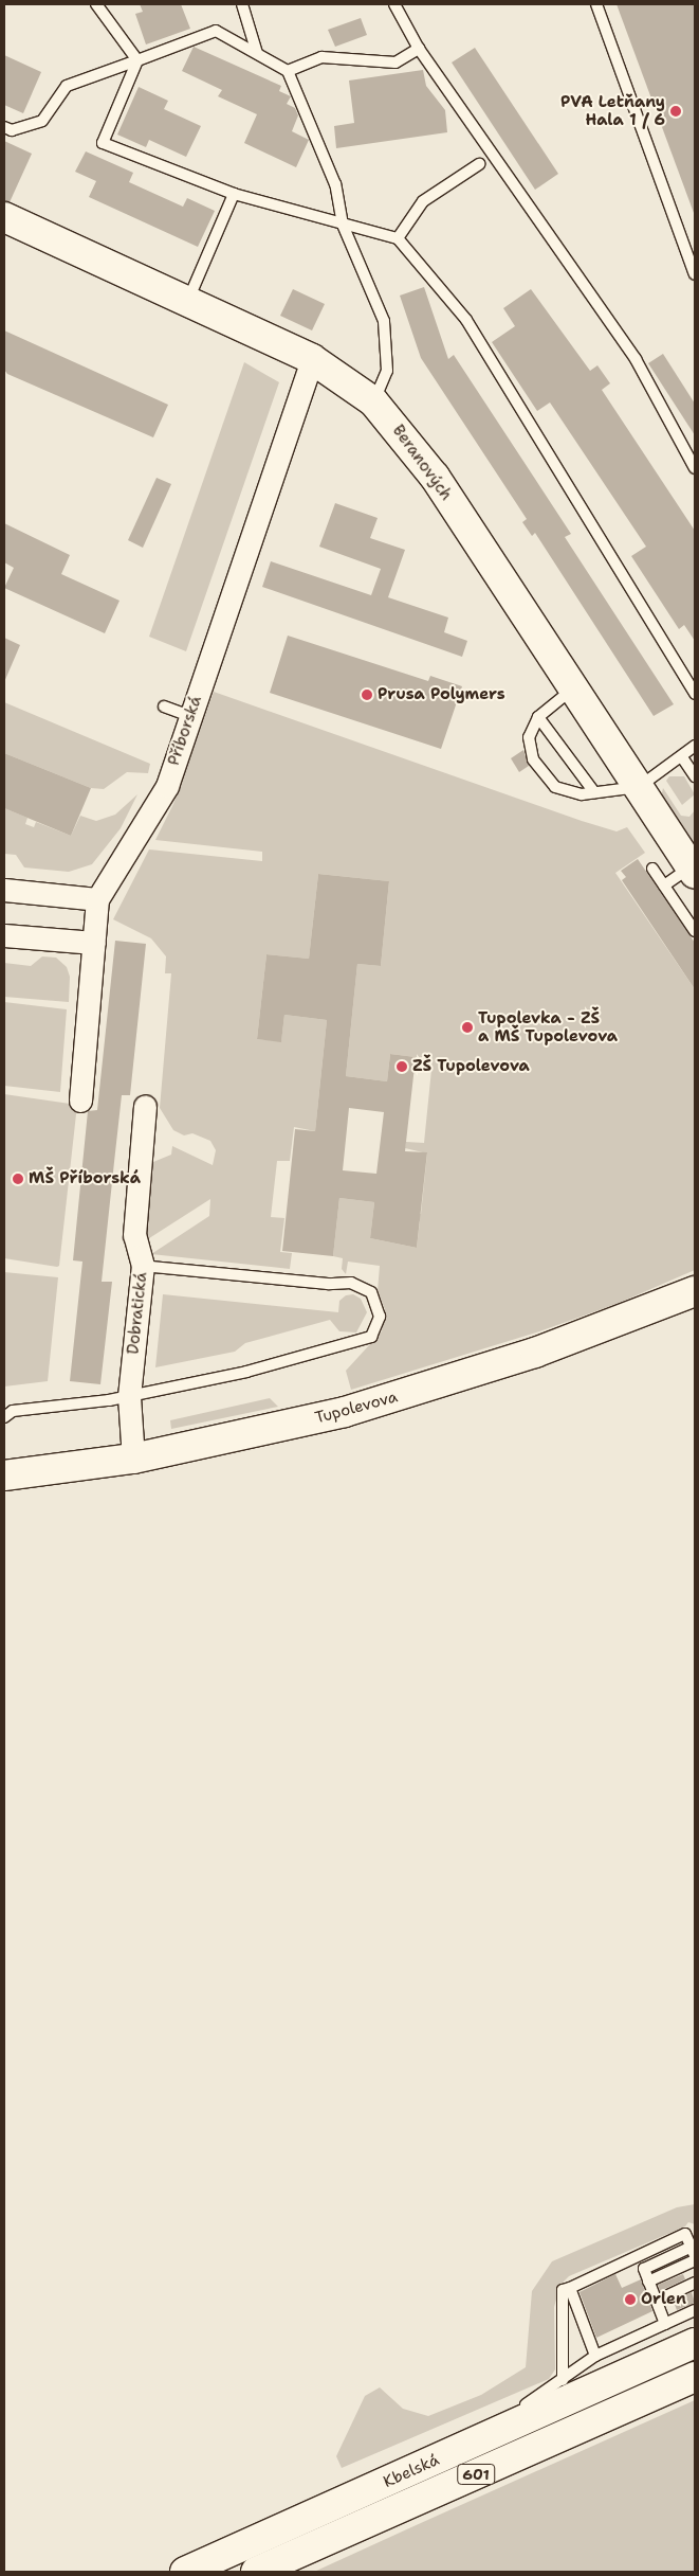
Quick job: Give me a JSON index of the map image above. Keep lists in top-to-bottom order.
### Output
{
  "streets": {
    "main road": [
      "Beranových",
      "Tupolevova",
      "Kbelská",
      "601"
    ],
    "street": ["Příborská", "Dobratická"]
  },
  "crossings": [
    ["Beranových", "Příborská"],
    ["Dobratická", "Tupolevova"]
  ],
  "places": [
    "PVA Letňany Hala 1 / 6",
    "Prusa Polymers",
    "Tupolevka - ZŠ a MŠ Tupolevova",
    "ZŠ Tupolevova",
    "MŠ Příborská",
    "Orlen"
  ]
}
